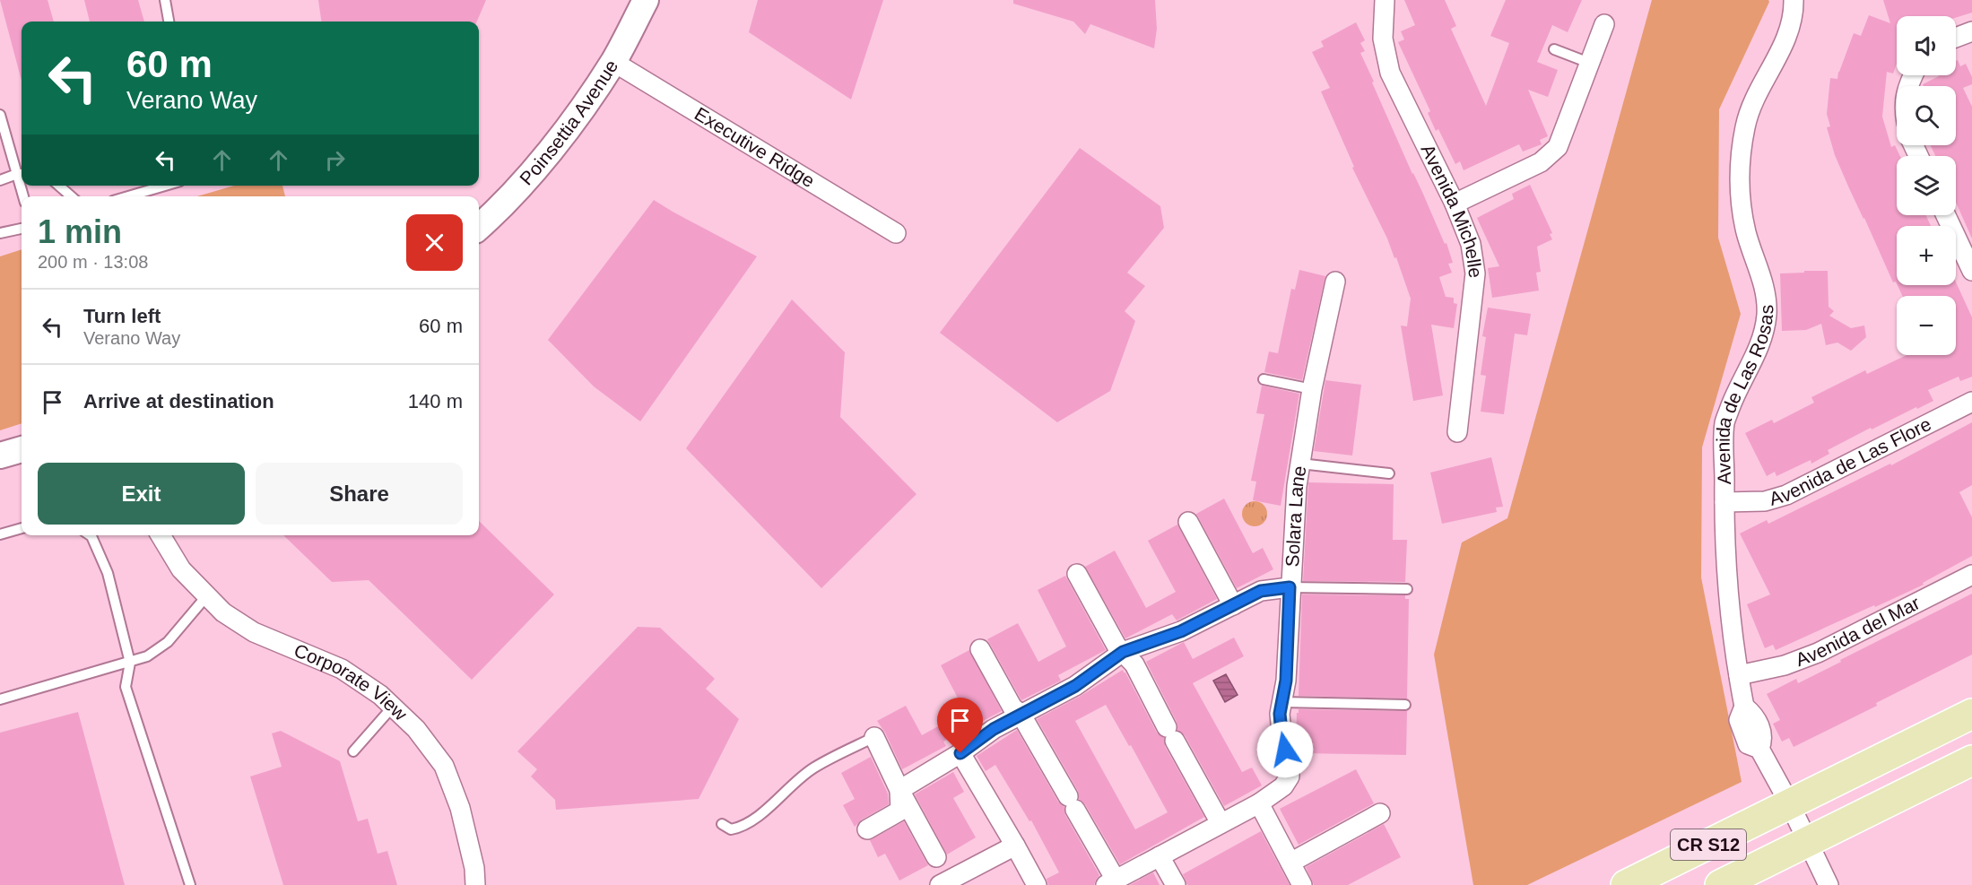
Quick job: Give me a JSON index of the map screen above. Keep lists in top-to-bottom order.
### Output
{
  "streets": {
    "main road": ["Poinsettia Avenue", "CR S12"],
    "street": [
      "Executive Ridge",
      "Avenida Michelle",
      "Avenida de Las Rosas",
      "Avenida de Las Flore",
      "Solara Lane",
      "Avenida del Mar",
      "Corporate View"
    ]
  },
  "crossings": [
    ["Poinsettia Avenue", "Executive Ridge"],
    ["Avenida de Las Rosas", "Avenida de Las Flore"],
    ["Avenida de Las Rosas", "Avenida del Mar"],
    ["Avenida de Las Rosas", "CR S12"]
  ],
  "page": {
    "map_buttons": ["+", "−"],
    "turn": ["60 m", "Verano Way"],
    "heading": ["1 min", "200 m · 13:08"],
    "list": [
      {
        "name": "Turn left",
        "note": "Verano Way",
        "value": "60 m"
      },
      {
        "name": "Arrive at destination",
        "value": "140 m"
      }
    ],
    "buttons": ["Exit", "Share"]
  }
}
